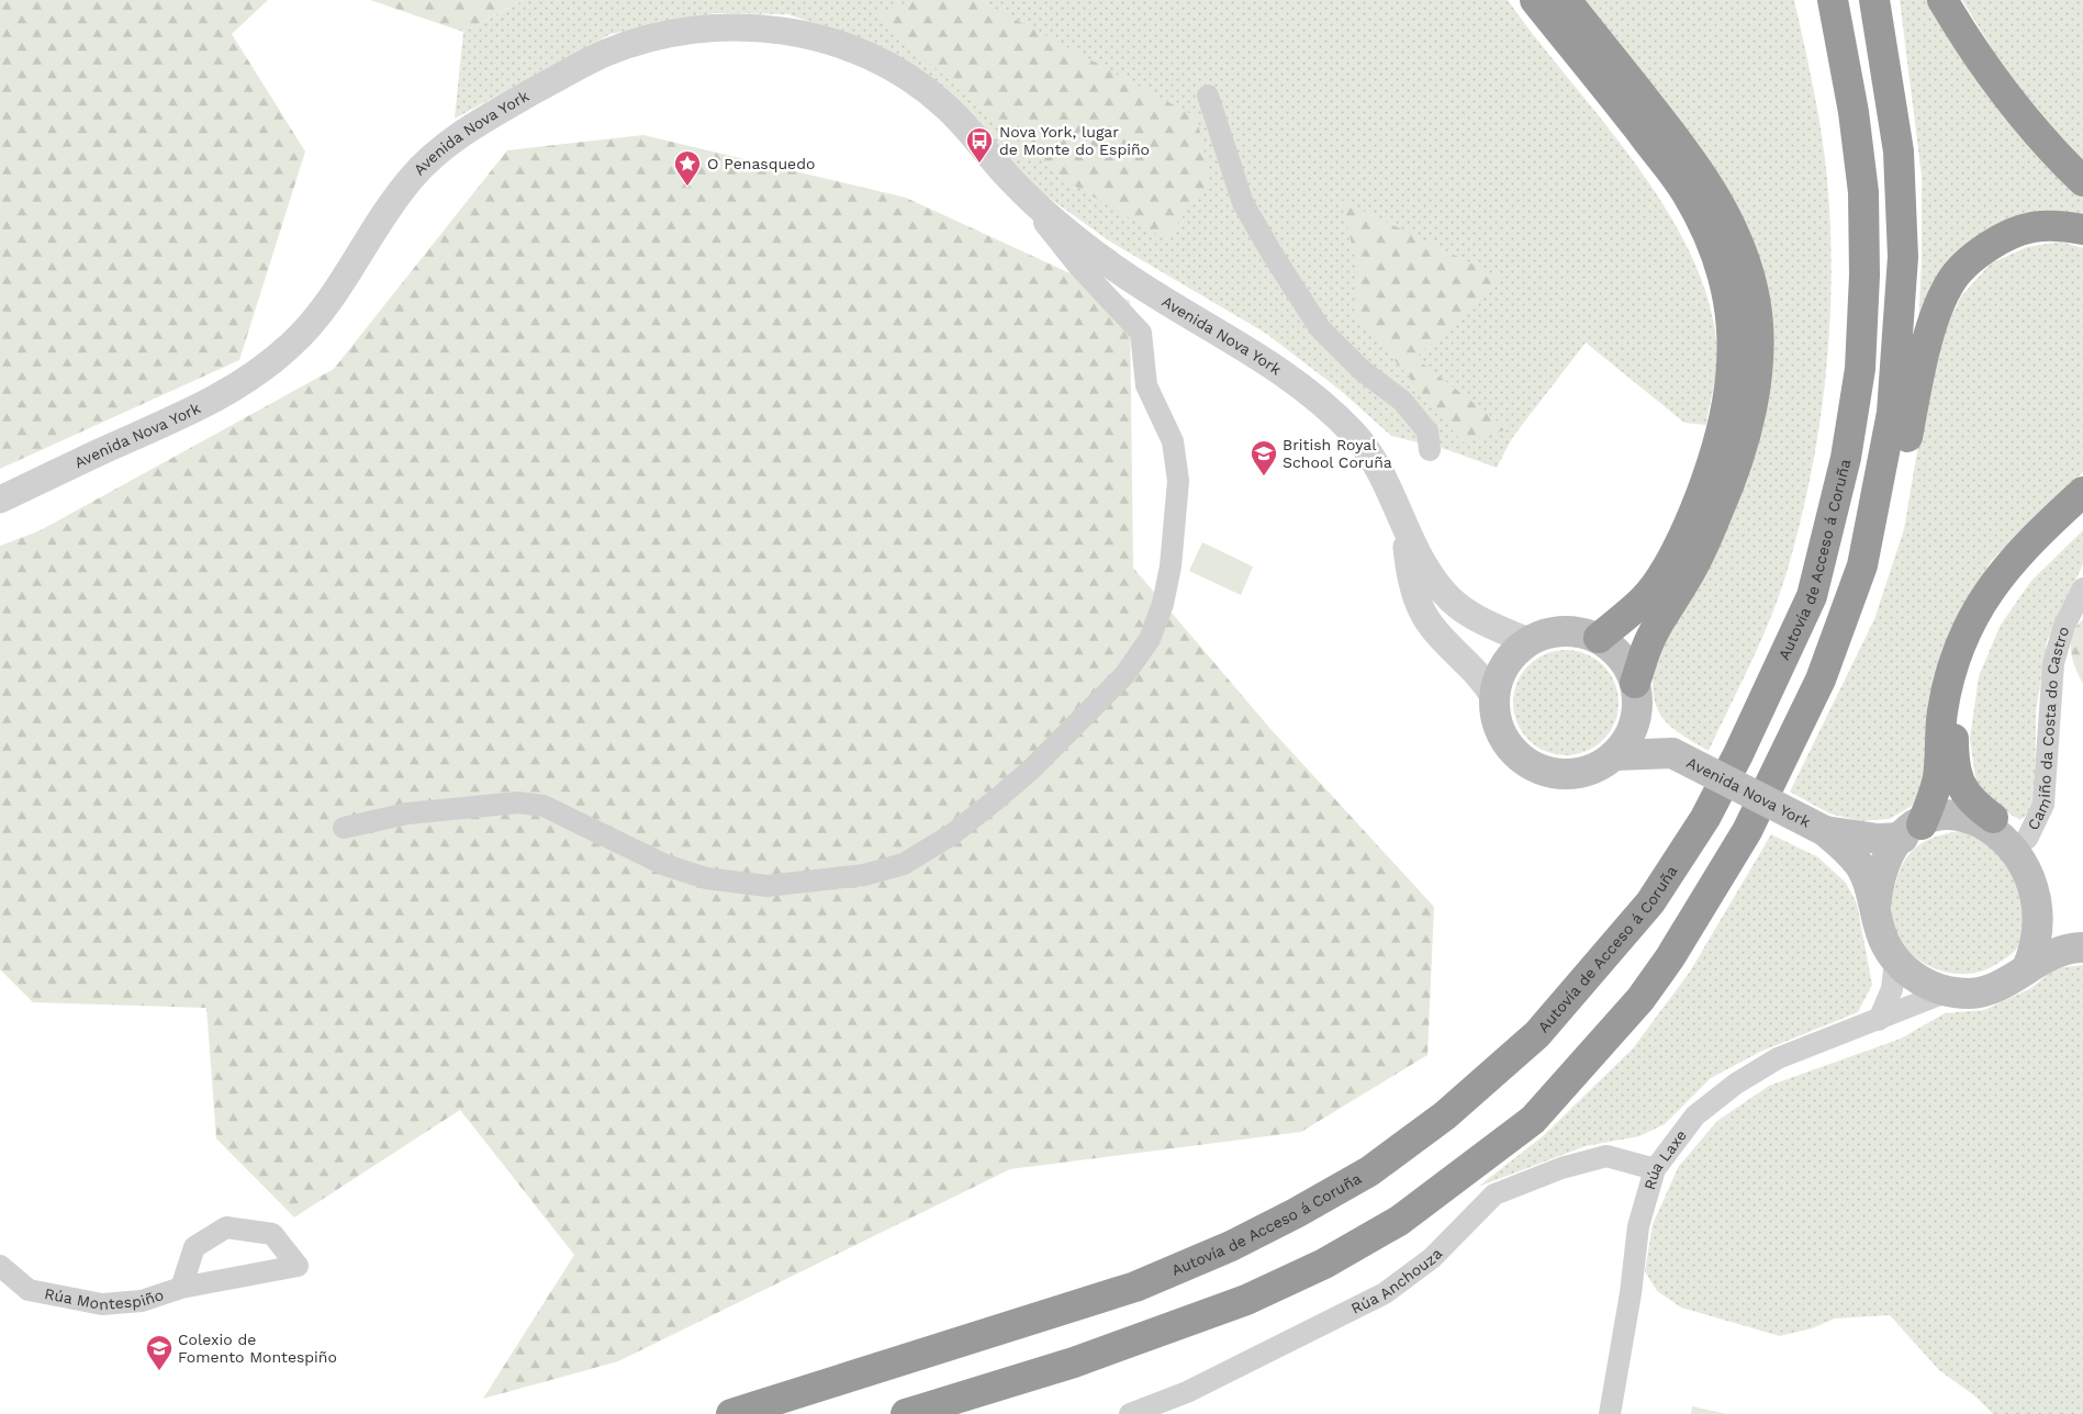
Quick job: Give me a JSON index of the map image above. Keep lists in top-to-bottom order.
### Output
{
  "streets": {
    "highway": ["Autovía de Acceso á Coruña"],
    "main road": ["Avenida Nova York"],
    "street": [
      "Camiño da Costa do Castro",
      "Rúa Laxe",
      "Rúa Anchouza",
      "Rúa Montespiño"
    ]
  },
  "crossings": [
    ["Camiño da Costa do Castro", "Rúa Laxe"],
    ["Rúa Laxe", "Rúa Anchouza"]
  ],
  "places": {
    "bus stop": ["Nova York, lugar de Monte do Espiño"],
    "place": ["O Penasquedo"],
    "school or university": ["British Royal School Coruña", "Colexio de Fomento Montespiño"]
  }
}
